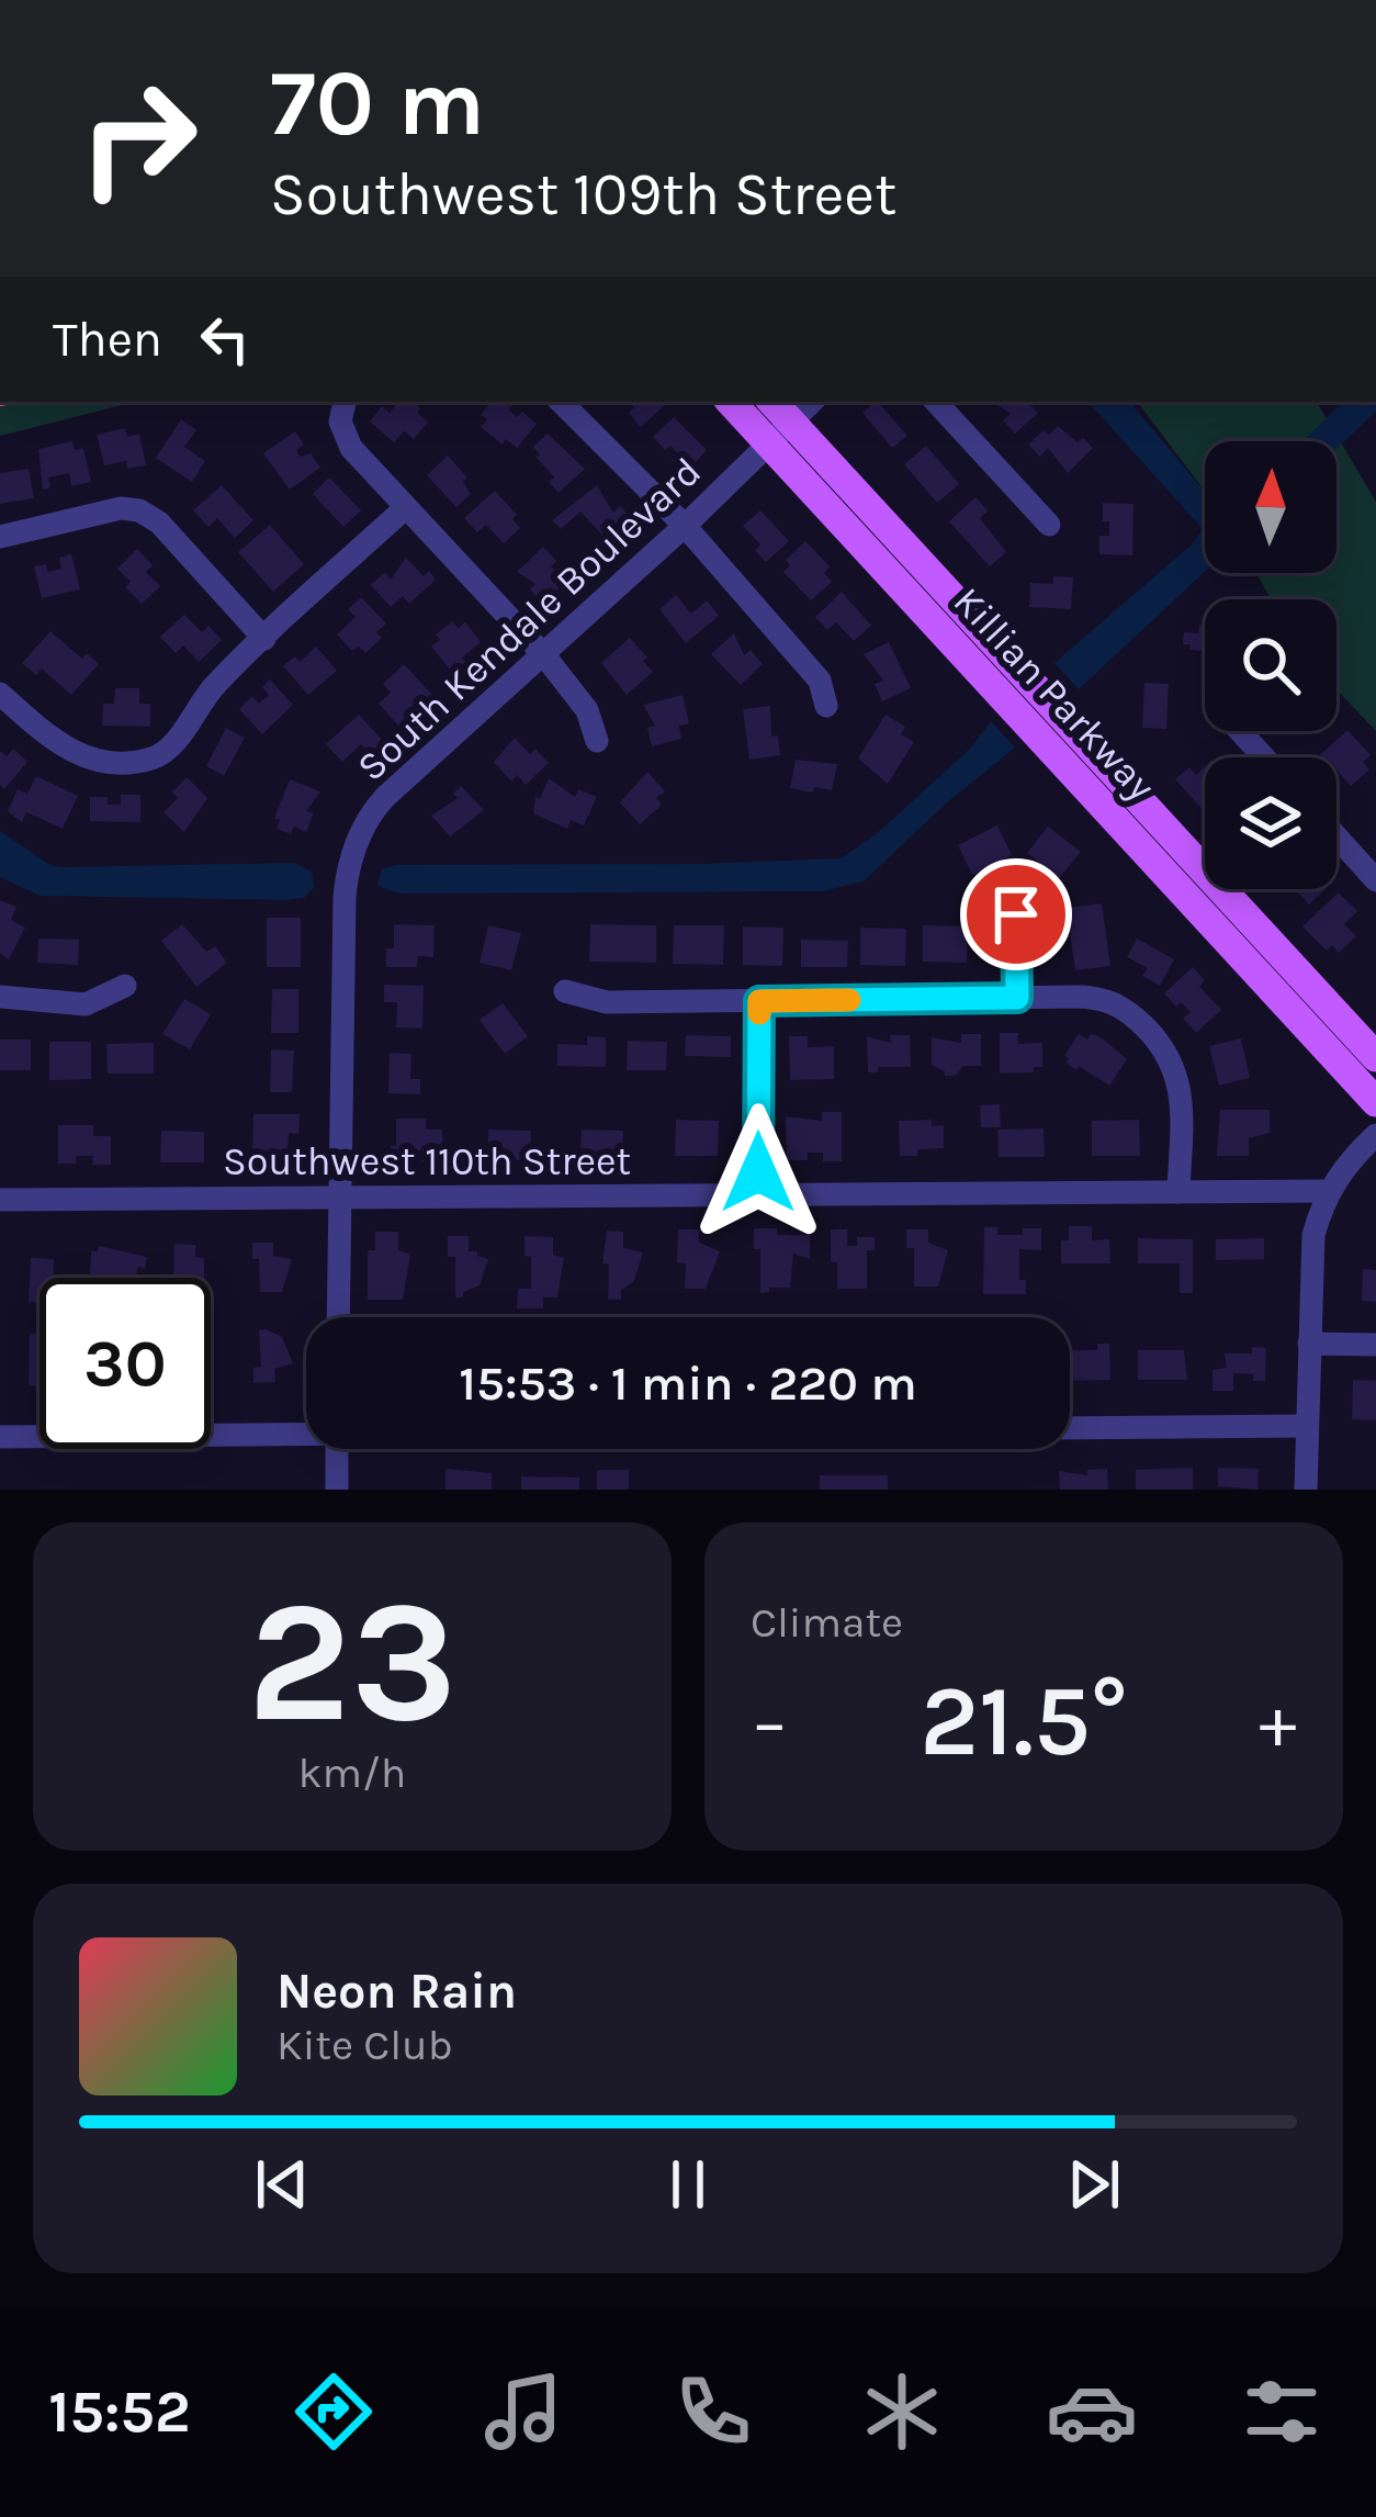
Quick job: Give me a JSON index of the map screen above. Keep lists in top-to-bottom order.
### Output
{
  "streets": {
    "main road": ["Killian Parkway"],
    "street": ["South Kendale Boulevard", "Southwest 110th Street"]
  },
  "crossings": [
    ["South Kendale Boulevard", "Killian Parkway"],
    ["South Kendale Boulevard", "Southwest 110th Street"]
  ],
  "north": "top",
  "page": {
    "turn": ["70 m", "Southwest 109th Street"],
    "then": "Then",
    "limit": "30",
    "trip": "15:53 · 1 min · 220 m",
    "tile": [
      ["23", "km/h"],
      "Climate"
    ],
    "heat": ["−", "21.5°", "+"],
    "song": ["Neon Rain", "Kite Club"],
    "tabs": "15:52"
  }
}
